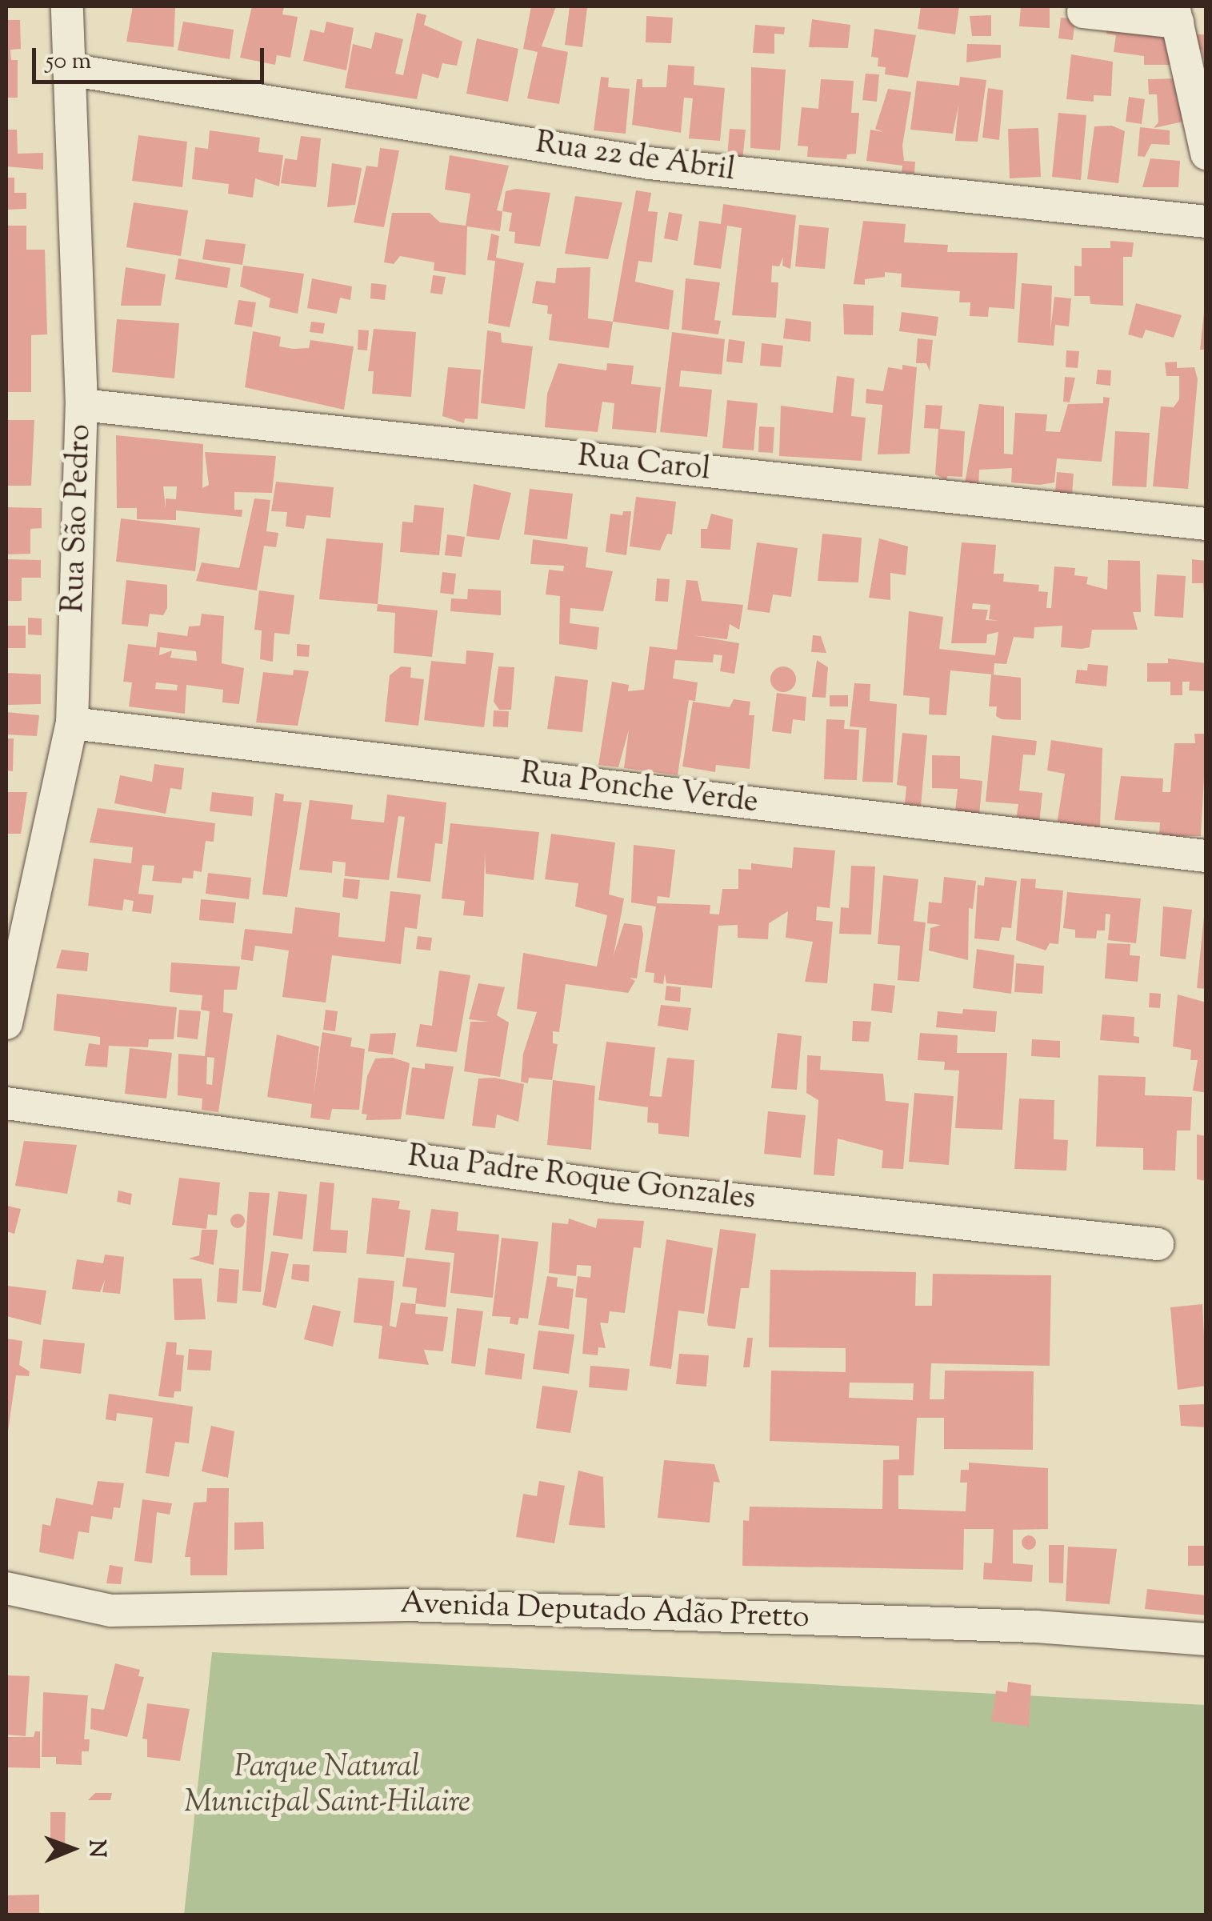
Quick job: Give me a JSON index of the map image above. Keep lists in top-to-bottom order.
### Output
{
  "streets": {
    "street": [
      "Rua 22 de Abril",
      "Rua Carol",
      "Rua São Pedro",
      "Rua Ponche Verde",
      "Rua Padre Roque Gonzales",
      "Avenida Deputado Adão Pretto"
    ]
  },
  "crossings": [
    ["Rua 22 de Abril", "Rua São Pedro"],
    ["Rua Carol", "Rua São Pedro"],
    ["Rua São Pedro", "Rua Ponche Verde"]
  ],
  "parks": ["Parque Natural Municipal Saint-Hilaire"],
  "scale_bar": "50 m",
  "north": "right"
}
